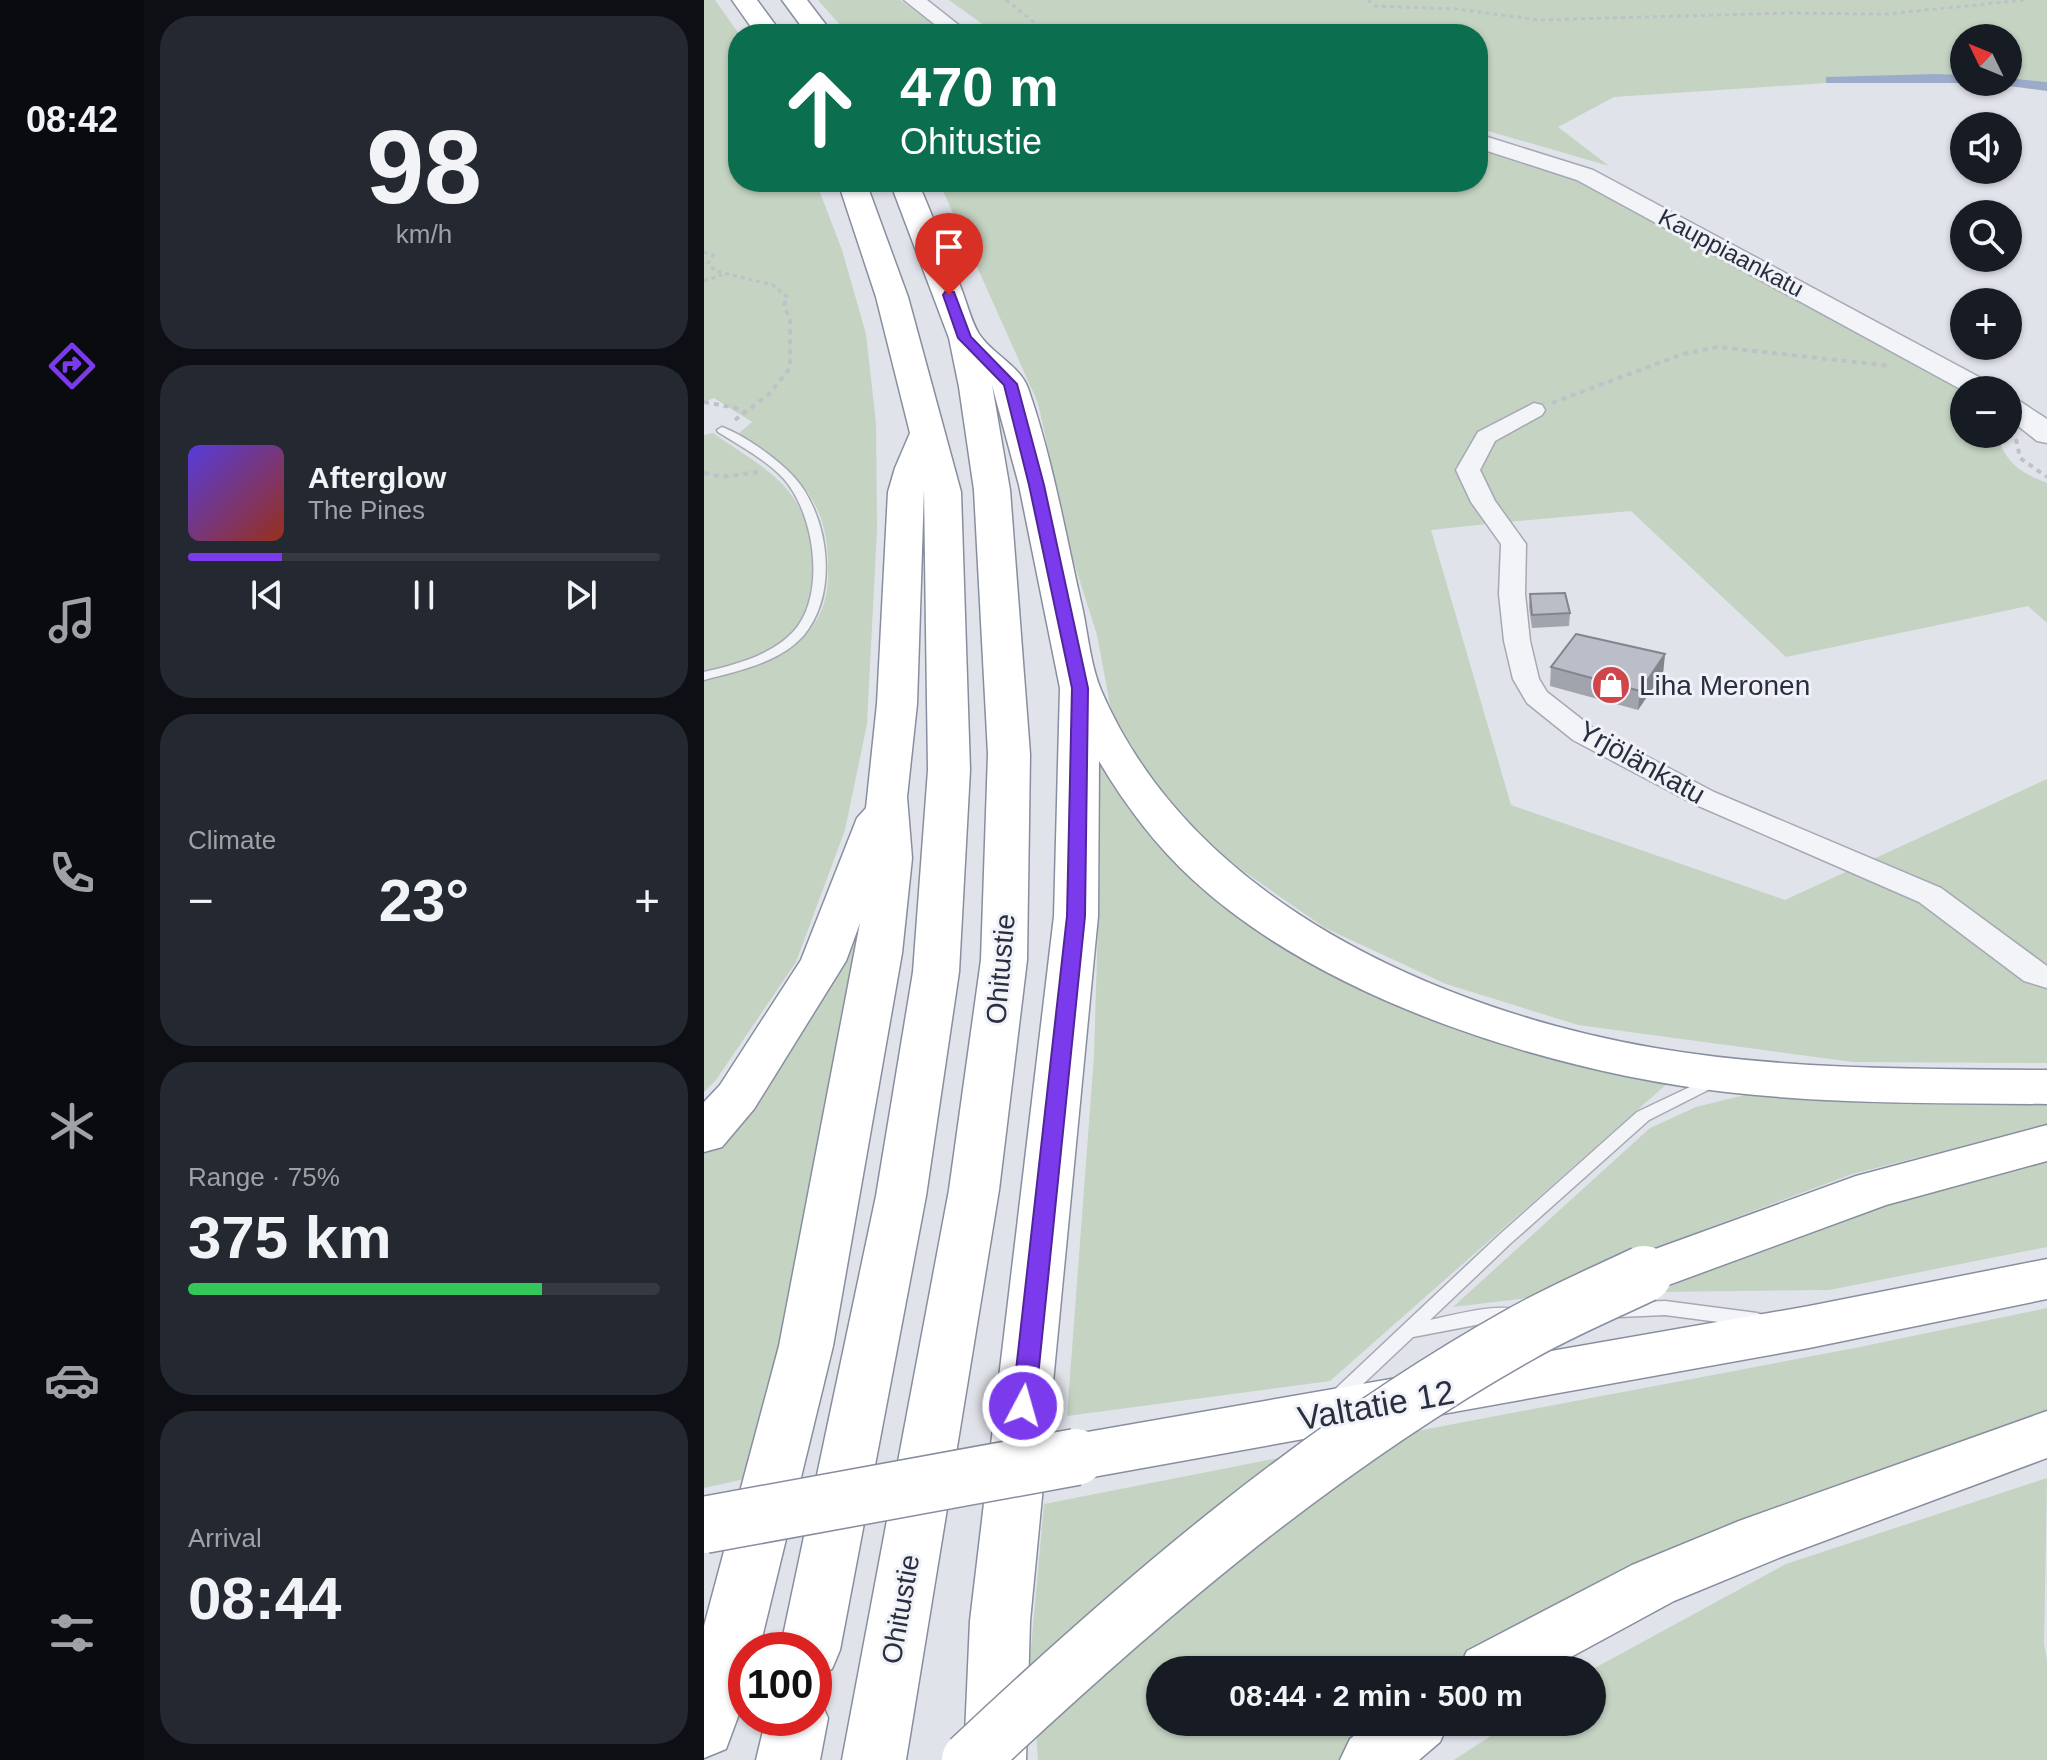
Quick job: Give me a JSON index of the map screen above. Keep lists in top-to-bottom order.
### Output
{
  "streets": {
    "highway": ["Ohitustie", "Valtatie 12"],
    "street": ["Kauppiaankatu", "Yrjölänkatu"]
  },
  "places": {
    "shop": ["Liha Meronen"]
  },
  "north": "top left",
  "page": {
    "tabs": "08:42",
    "tile": [
      ["98", "km/h"],
      "Climate",
      ["Range · 75%", "375 km"],
      ["Arrival", "08:44"]
    ],
    "map_buttons": ["+", "−"],
    "turn": ["470 m", "Ohitustie"],
    "song": ["Afterglow", "The Pines"],
    "heat": ["−", "23°", "+"],
    "limit": "100",
    "trip": "08:44 · 2 min · 500 m"
  }
}
